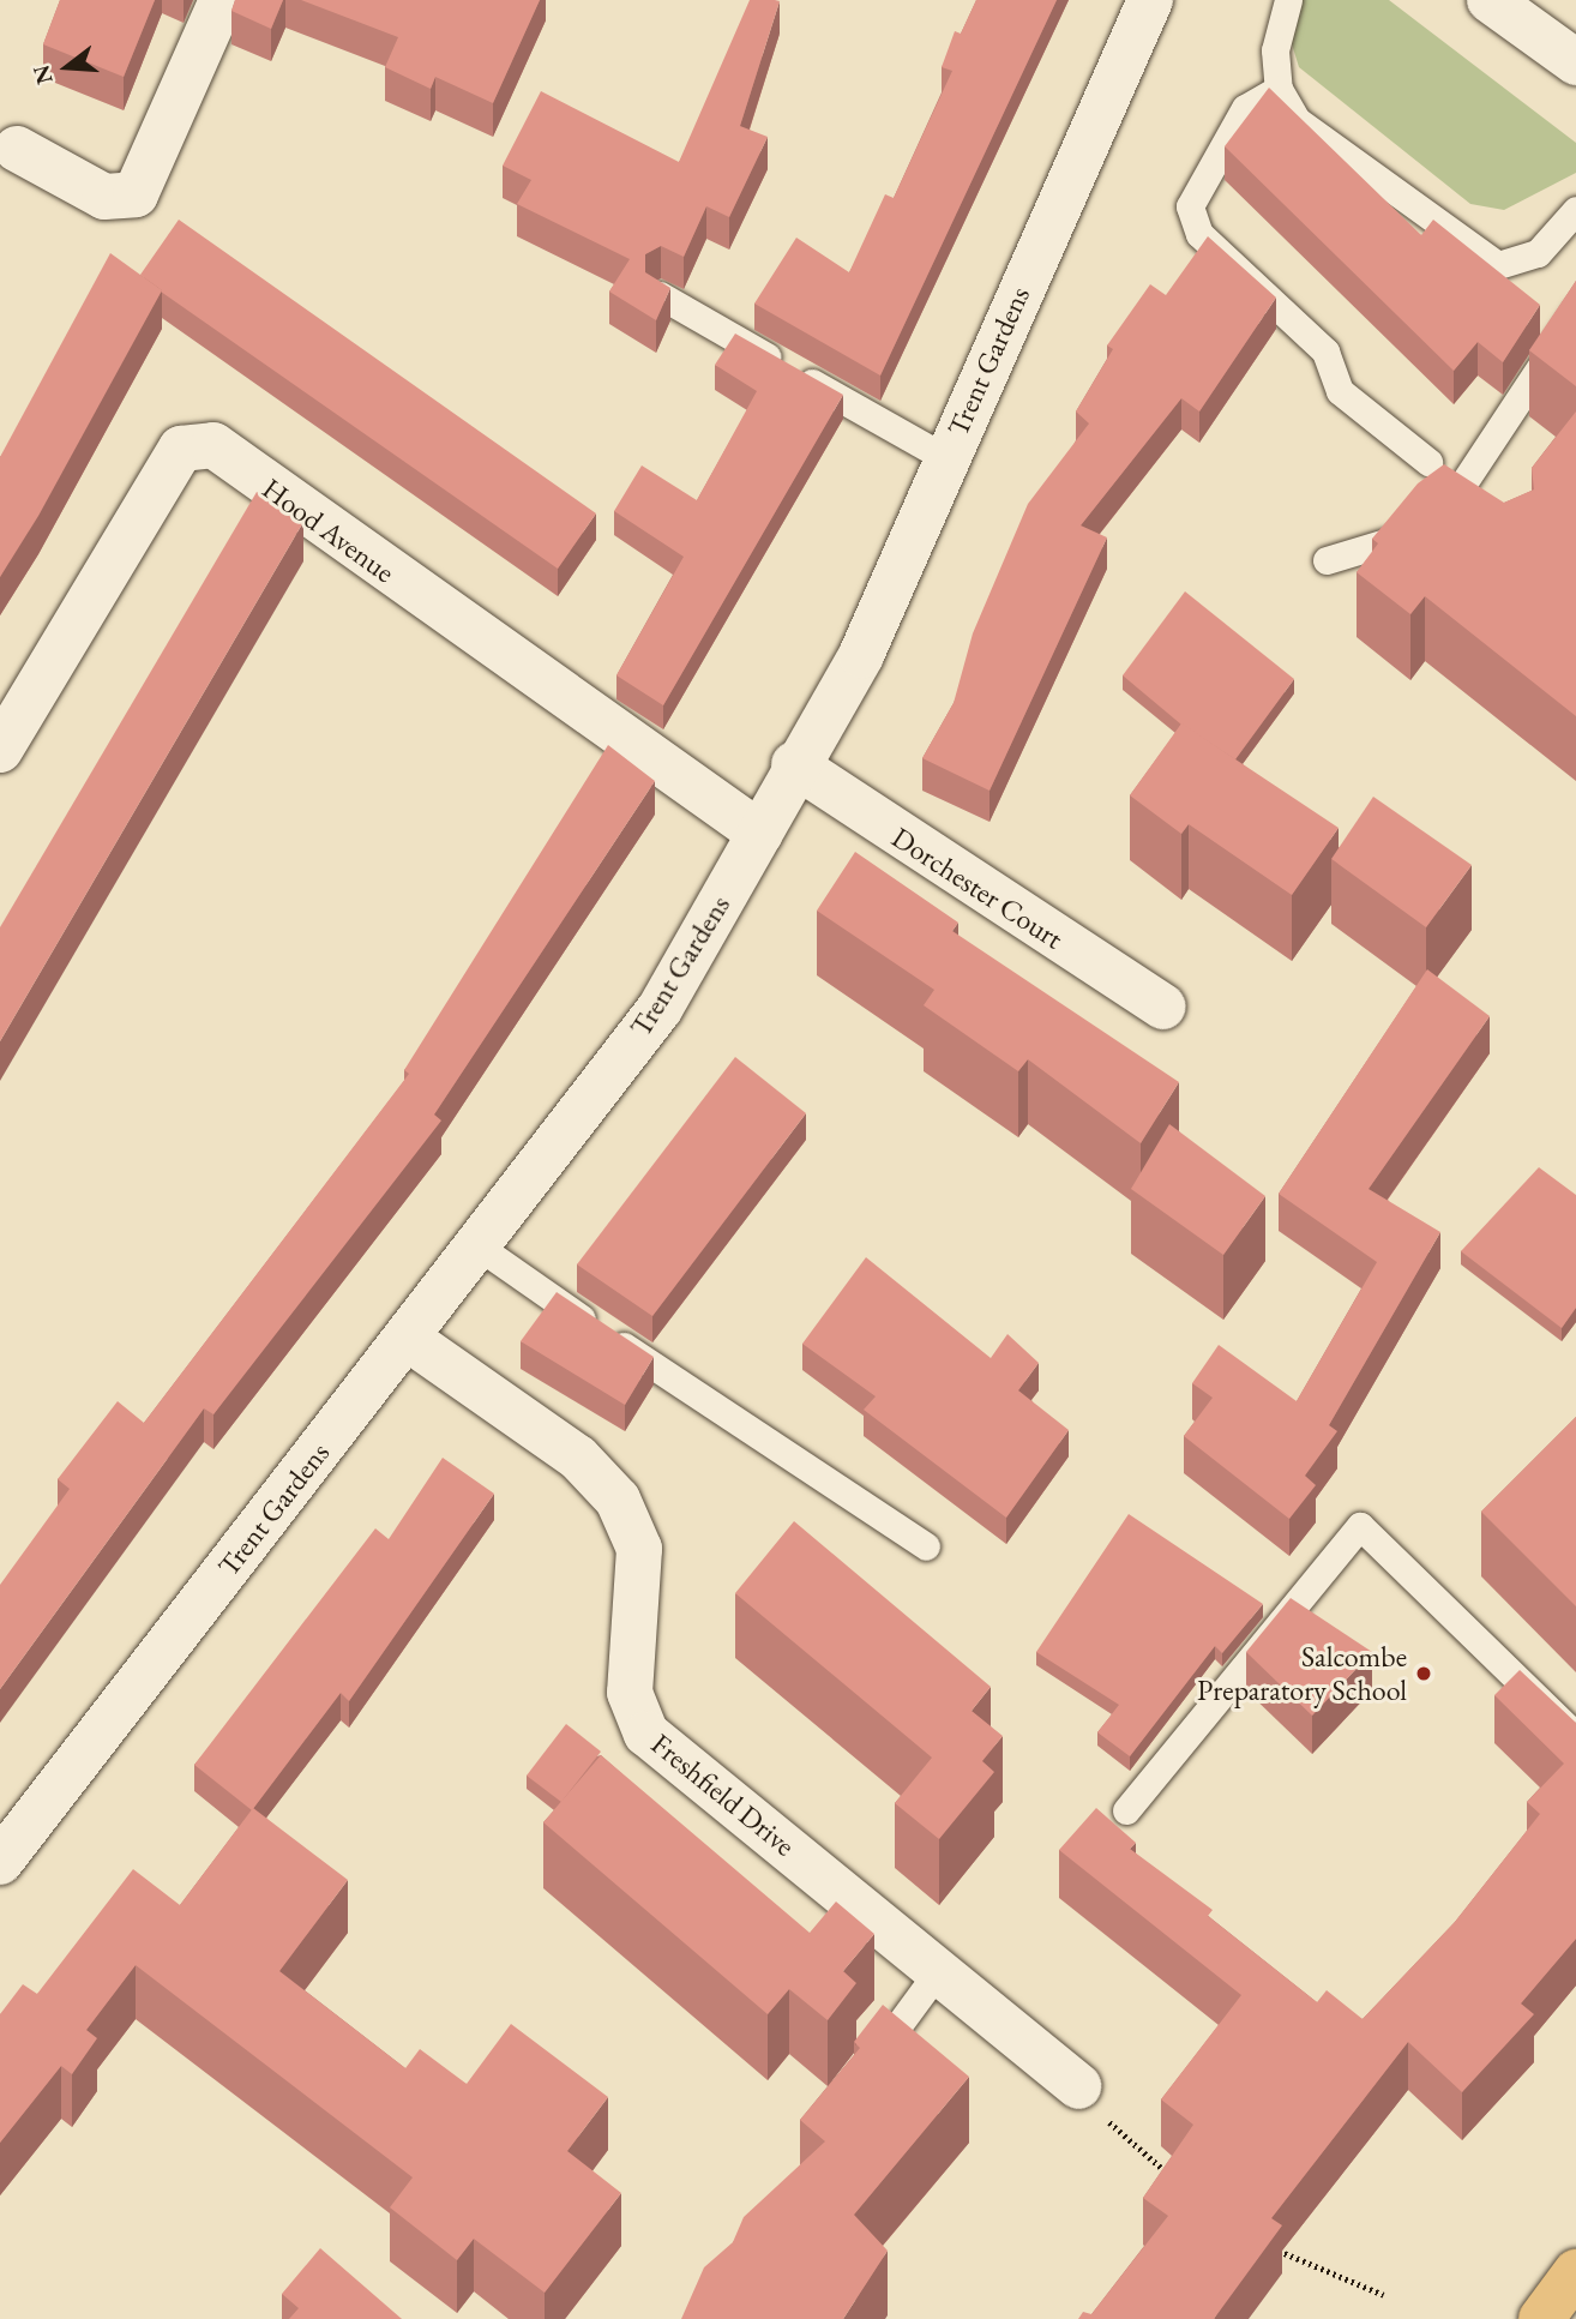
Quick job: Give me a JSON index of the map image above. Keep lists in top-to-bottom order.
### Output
{
  "streets": {
    "street": [
      "Trent Gardens",
      "Hood Avenue",
      "Dorchester Court",
      "Freshfield Drive"
    ]
  },
  "crossings": [
    ["Trent Gardens", "Hood Avenue"],
    ["Trent Gardens", "Dorchester Court"],
    ["Trent Gardens", "Freshfield Drive"]
  ],
  "places": ["Salcombe Preparatory School"],
  "north": "left"
}
